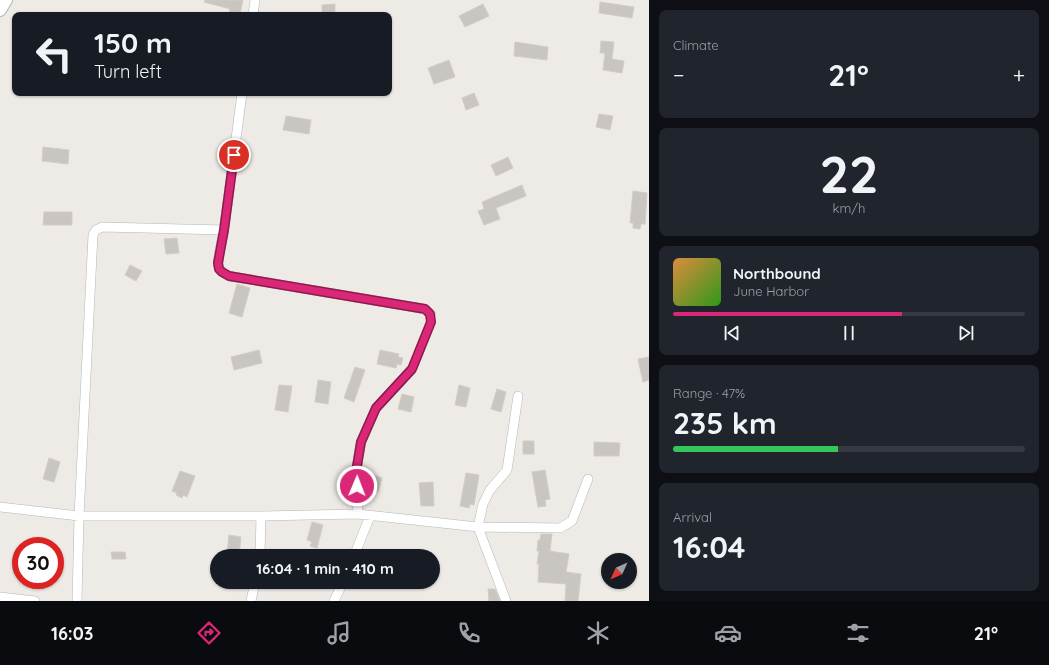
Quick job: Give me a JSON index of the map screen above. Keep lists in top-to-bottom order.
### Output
{
  "north": "bottom left",
  "page": {
    "tile": [
      "Climate",
      ["22", "km/h"],
      ["Range · 47%", "235 km"],
      ["Arrival", "16:04"]
    ],
    "turn": ["150 m", "Turn left"],
    "heat": ["−", "21°", "+"],
    "song": ["Northbound", "June Harbor"],
    "limit": "30",
    "trip": "16:04 · 1 min · 410 m",
    "tabs": ["16:03", "21°"]
  }
}
